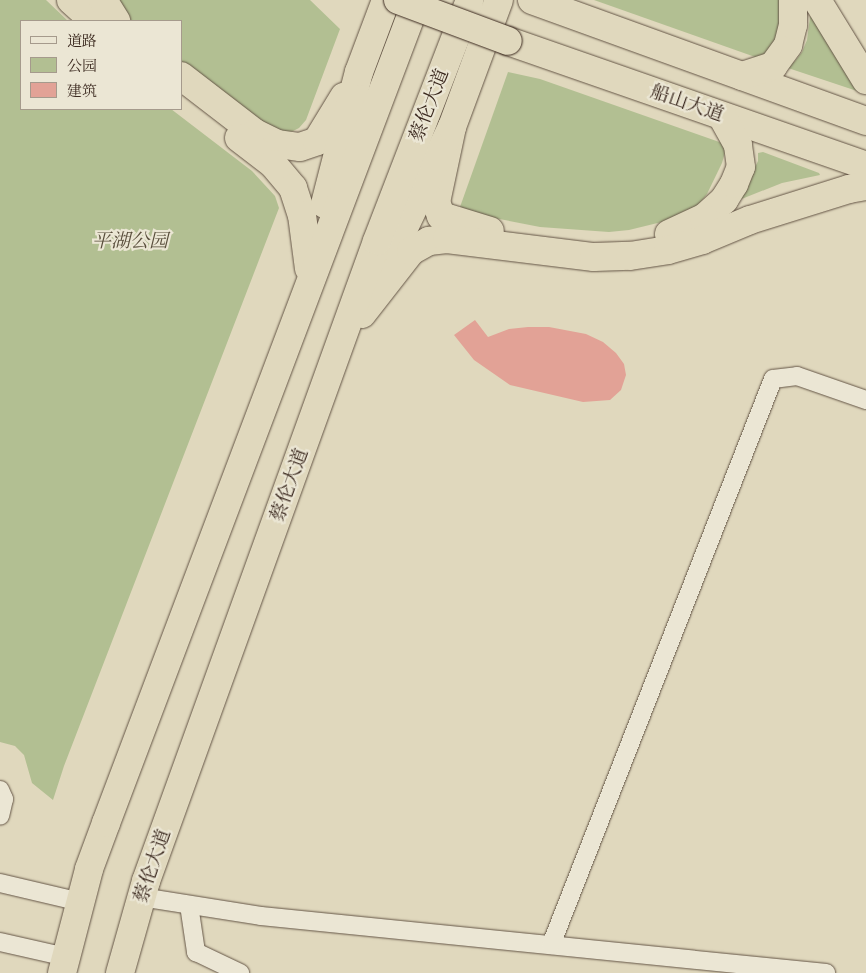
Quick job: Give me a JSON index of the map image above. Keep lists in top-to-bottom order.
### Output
{
  "streets": {
    "highway": ["船山大道", "蔡伦大道"]
  },
  "parks": ["平湖公园"],
  "legend": ["道路", "公园", "建筑"]
}
